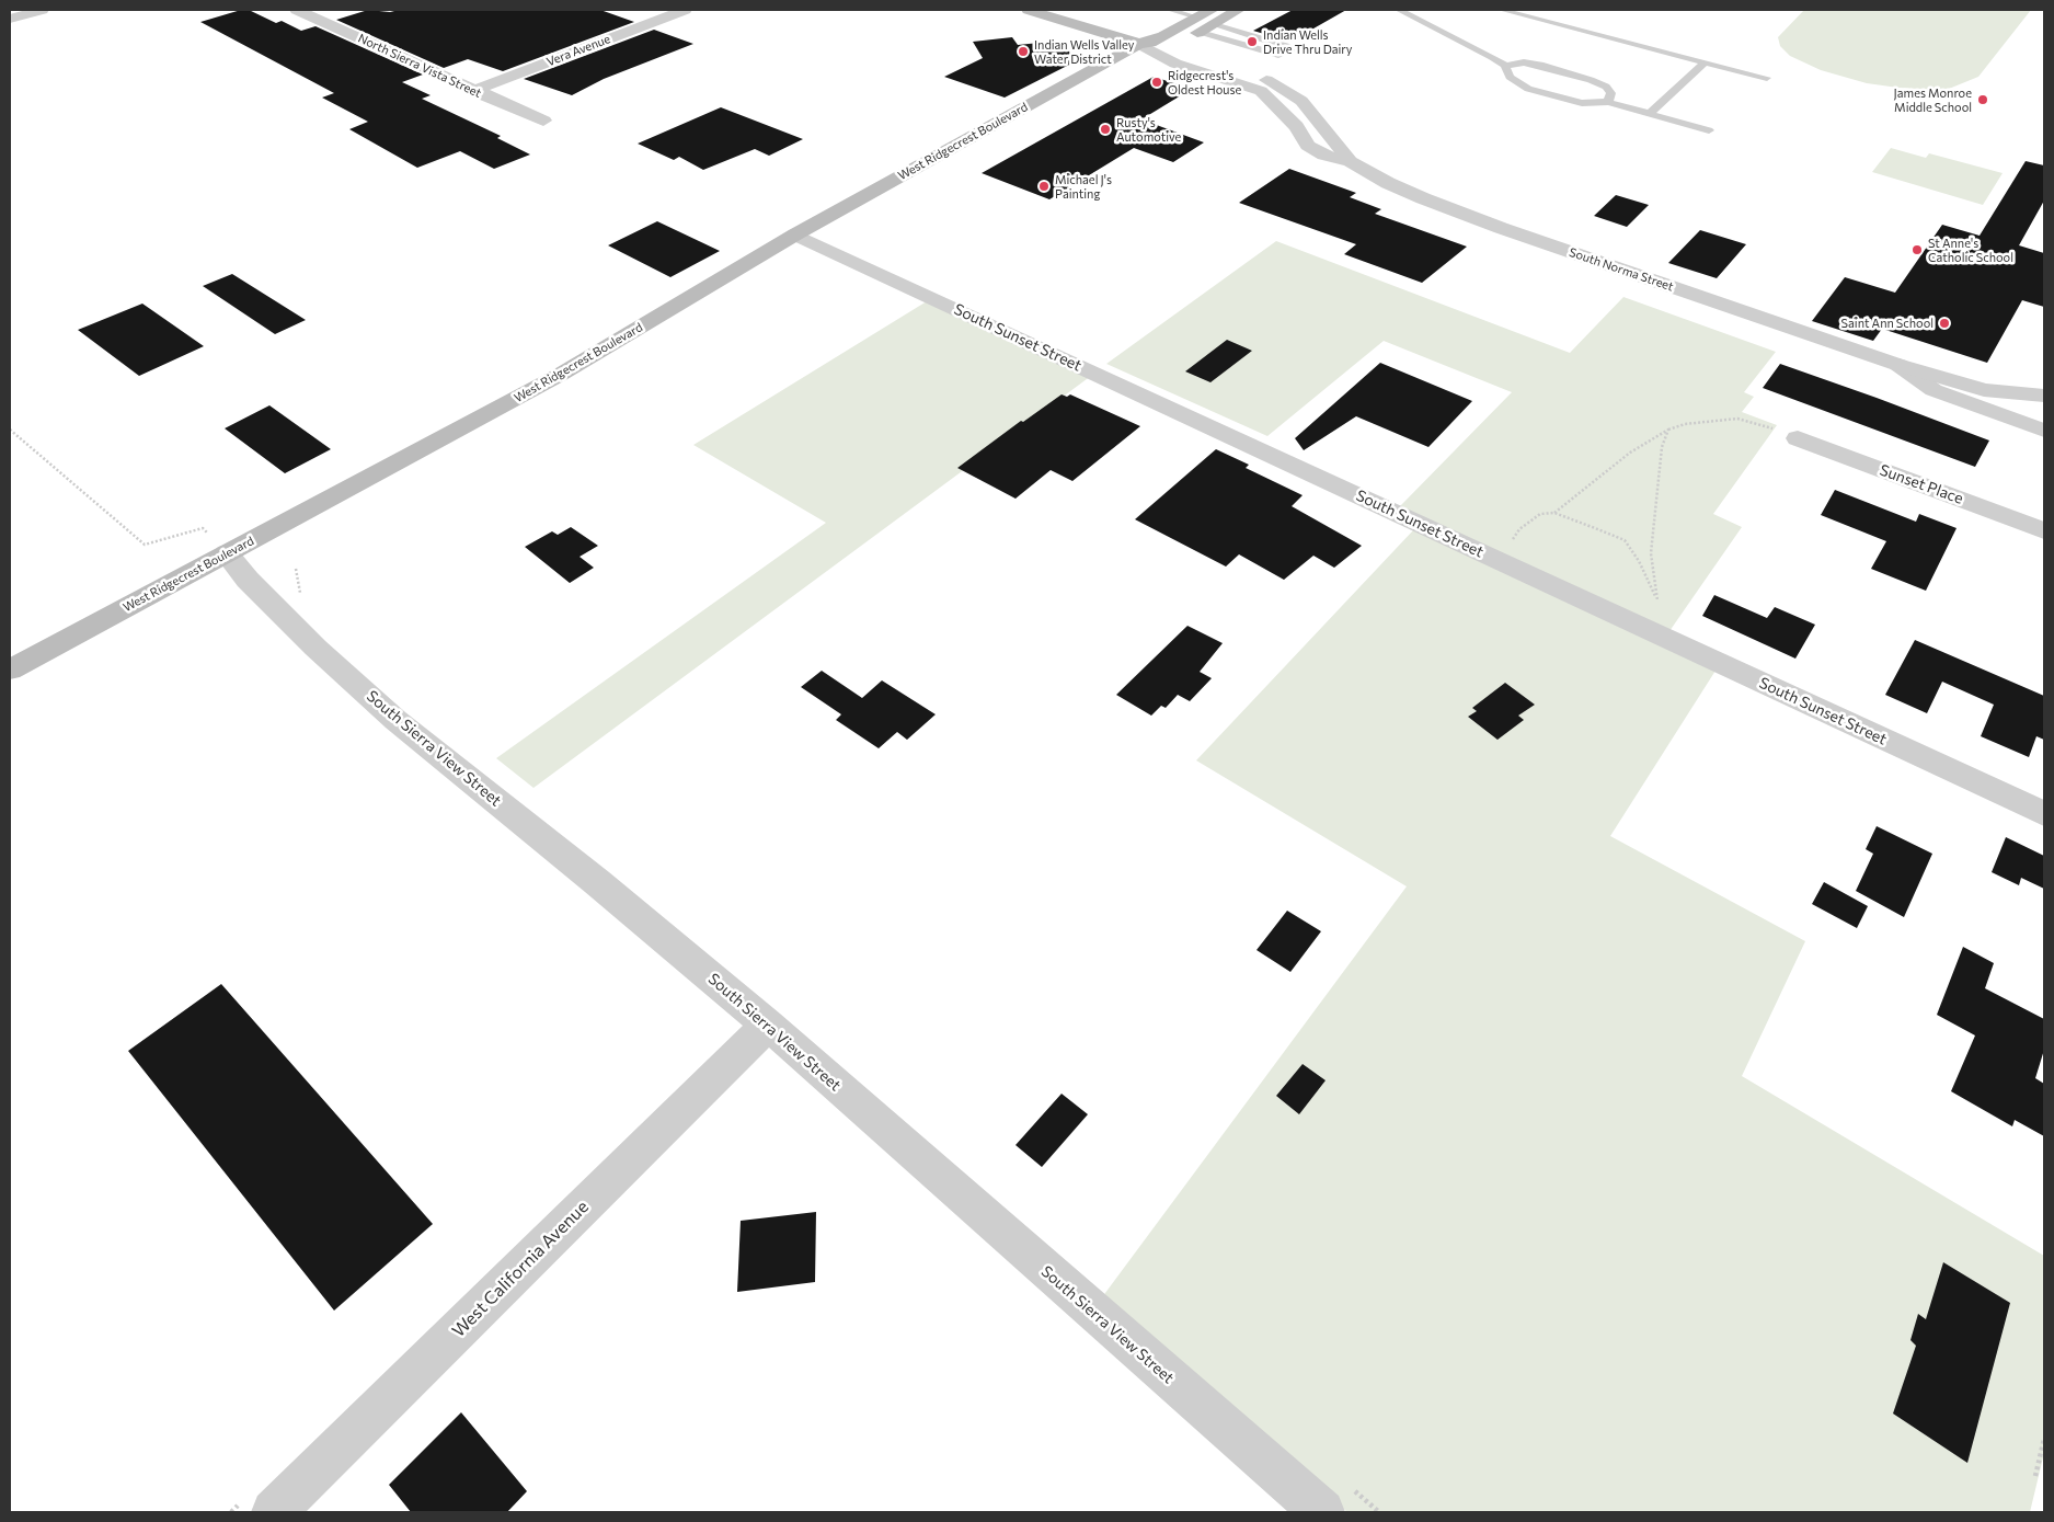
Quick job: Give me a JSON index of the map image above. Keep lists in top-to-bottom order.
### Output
{
  "streets": {
    "main road": ["West Ridgecrest Boulevard"],
    "street": [
      "Vera Avenue",
      "North Sierra Vista Street",
      "South Norma Street",
      "South Sunset Street",
      "Sunset Place",
      "South Sierra View Street",
      "West California Avenue"
    ]
  },
  "crossings": [
    ["Vera Avenue", "North Sierra Vista Street"],
    ["West Ridgecrest Boulevard", "South Norma Street"],
    ["West Ridgecrest Boulevard", "South Sunset Street"],
    ["West Ridgecrest Boulevard", "South Sierra View Street"],
    ["South Sierra View Street", "West California Avenue"]
  ],
  "places": [
    "Indian Wells Drive Thru Dairy",
    "Indian Wells Valley Water District",
    "Ridgecrest's Oldest House",
    "James Monroe Middle School",
    "Rusty's Automotive",
    "Michael J's Painting",
    "St Anne's Catholic School",
    "Saint Ann School"
  ]
}
